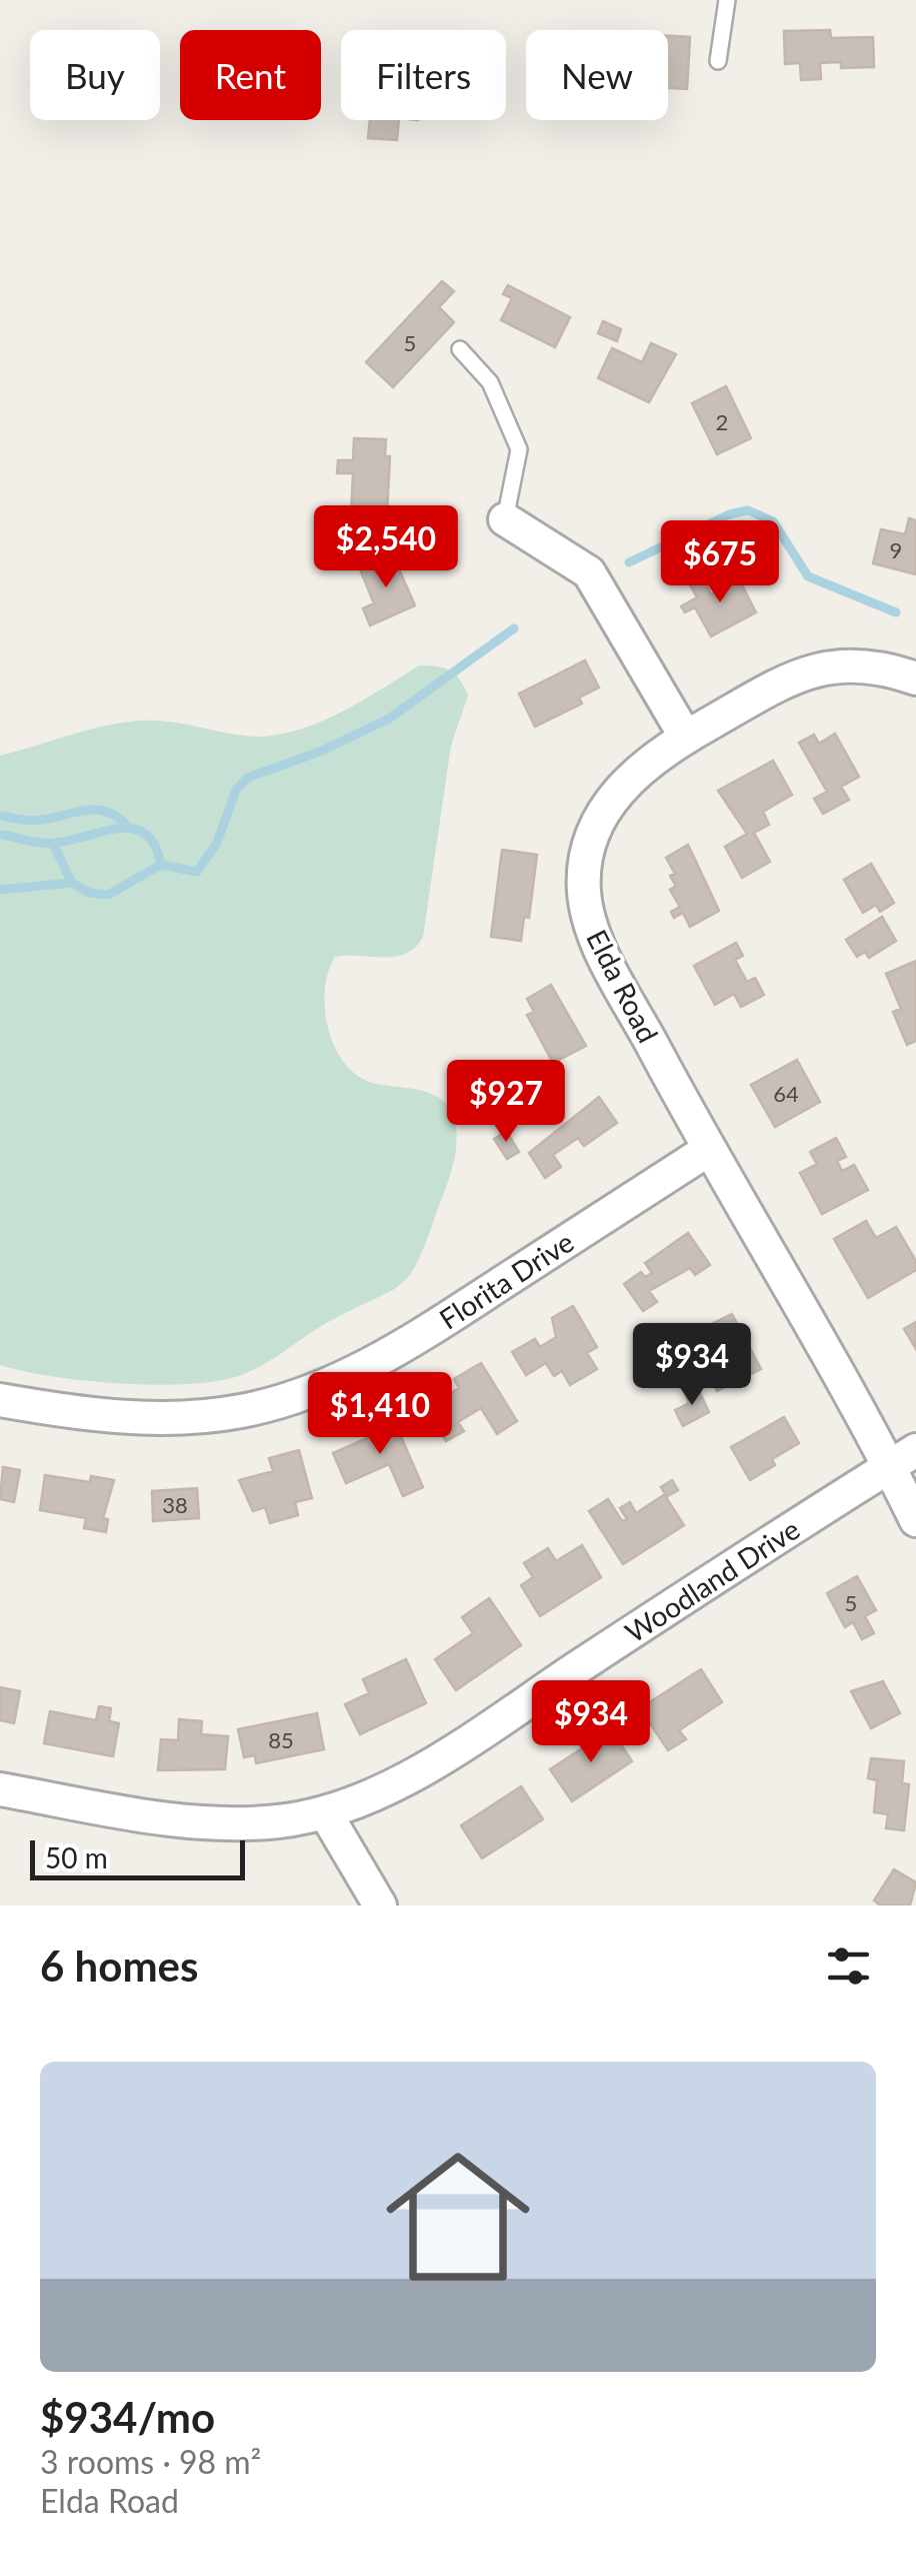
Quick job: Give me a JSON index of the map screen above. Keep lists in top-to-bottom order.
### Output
{
  "streets": {
    "street": ["Elda Road", "Florita Drive", "Woodland Drive"]
  },
  "crossings": [
    ["Elda Road", "Florita Drive"],
    ["Elda Road", "Woodland Drive"]
  ],
  "house_numbers": [
    "5",
    "2",
    "9",
    "64",
    "38",
    "5",
    "85"
  ],
  "scale_bar": "50 m",
  "page": {
    "chip": [
      "Buy",
      "Rent",
      "Filters",
      "New"
    ],
    "price": [
      "$2,540",
      "$675",
      "$927",
      "$934",
      "$1,410",
      "$934"
    ],
    "scale": "50 m",
    "heading": "6 homes",
    "list": [
      {
        "name": "$934/mo",
        "note": "3 rooms · 98 m² · Elda Road"
      }
    ]
  }
}
